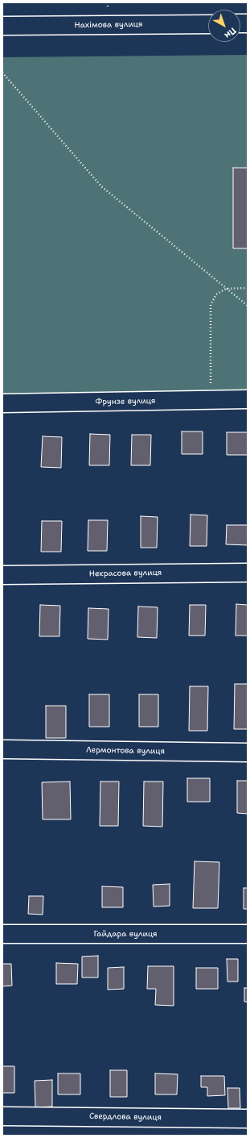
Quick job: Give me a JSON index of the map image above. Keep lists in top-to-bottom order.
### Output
{
  "streets": {
    "street": [
      "Нахімова вулиця",
      "Фрунзе вулиця",
      "Некрасова вулиця",
      "Лермонтова вулиця",
      "Гайдара вулиця",
      "Свердлова вулиця"
    ]
  },
  "north": "bottom right"
}
